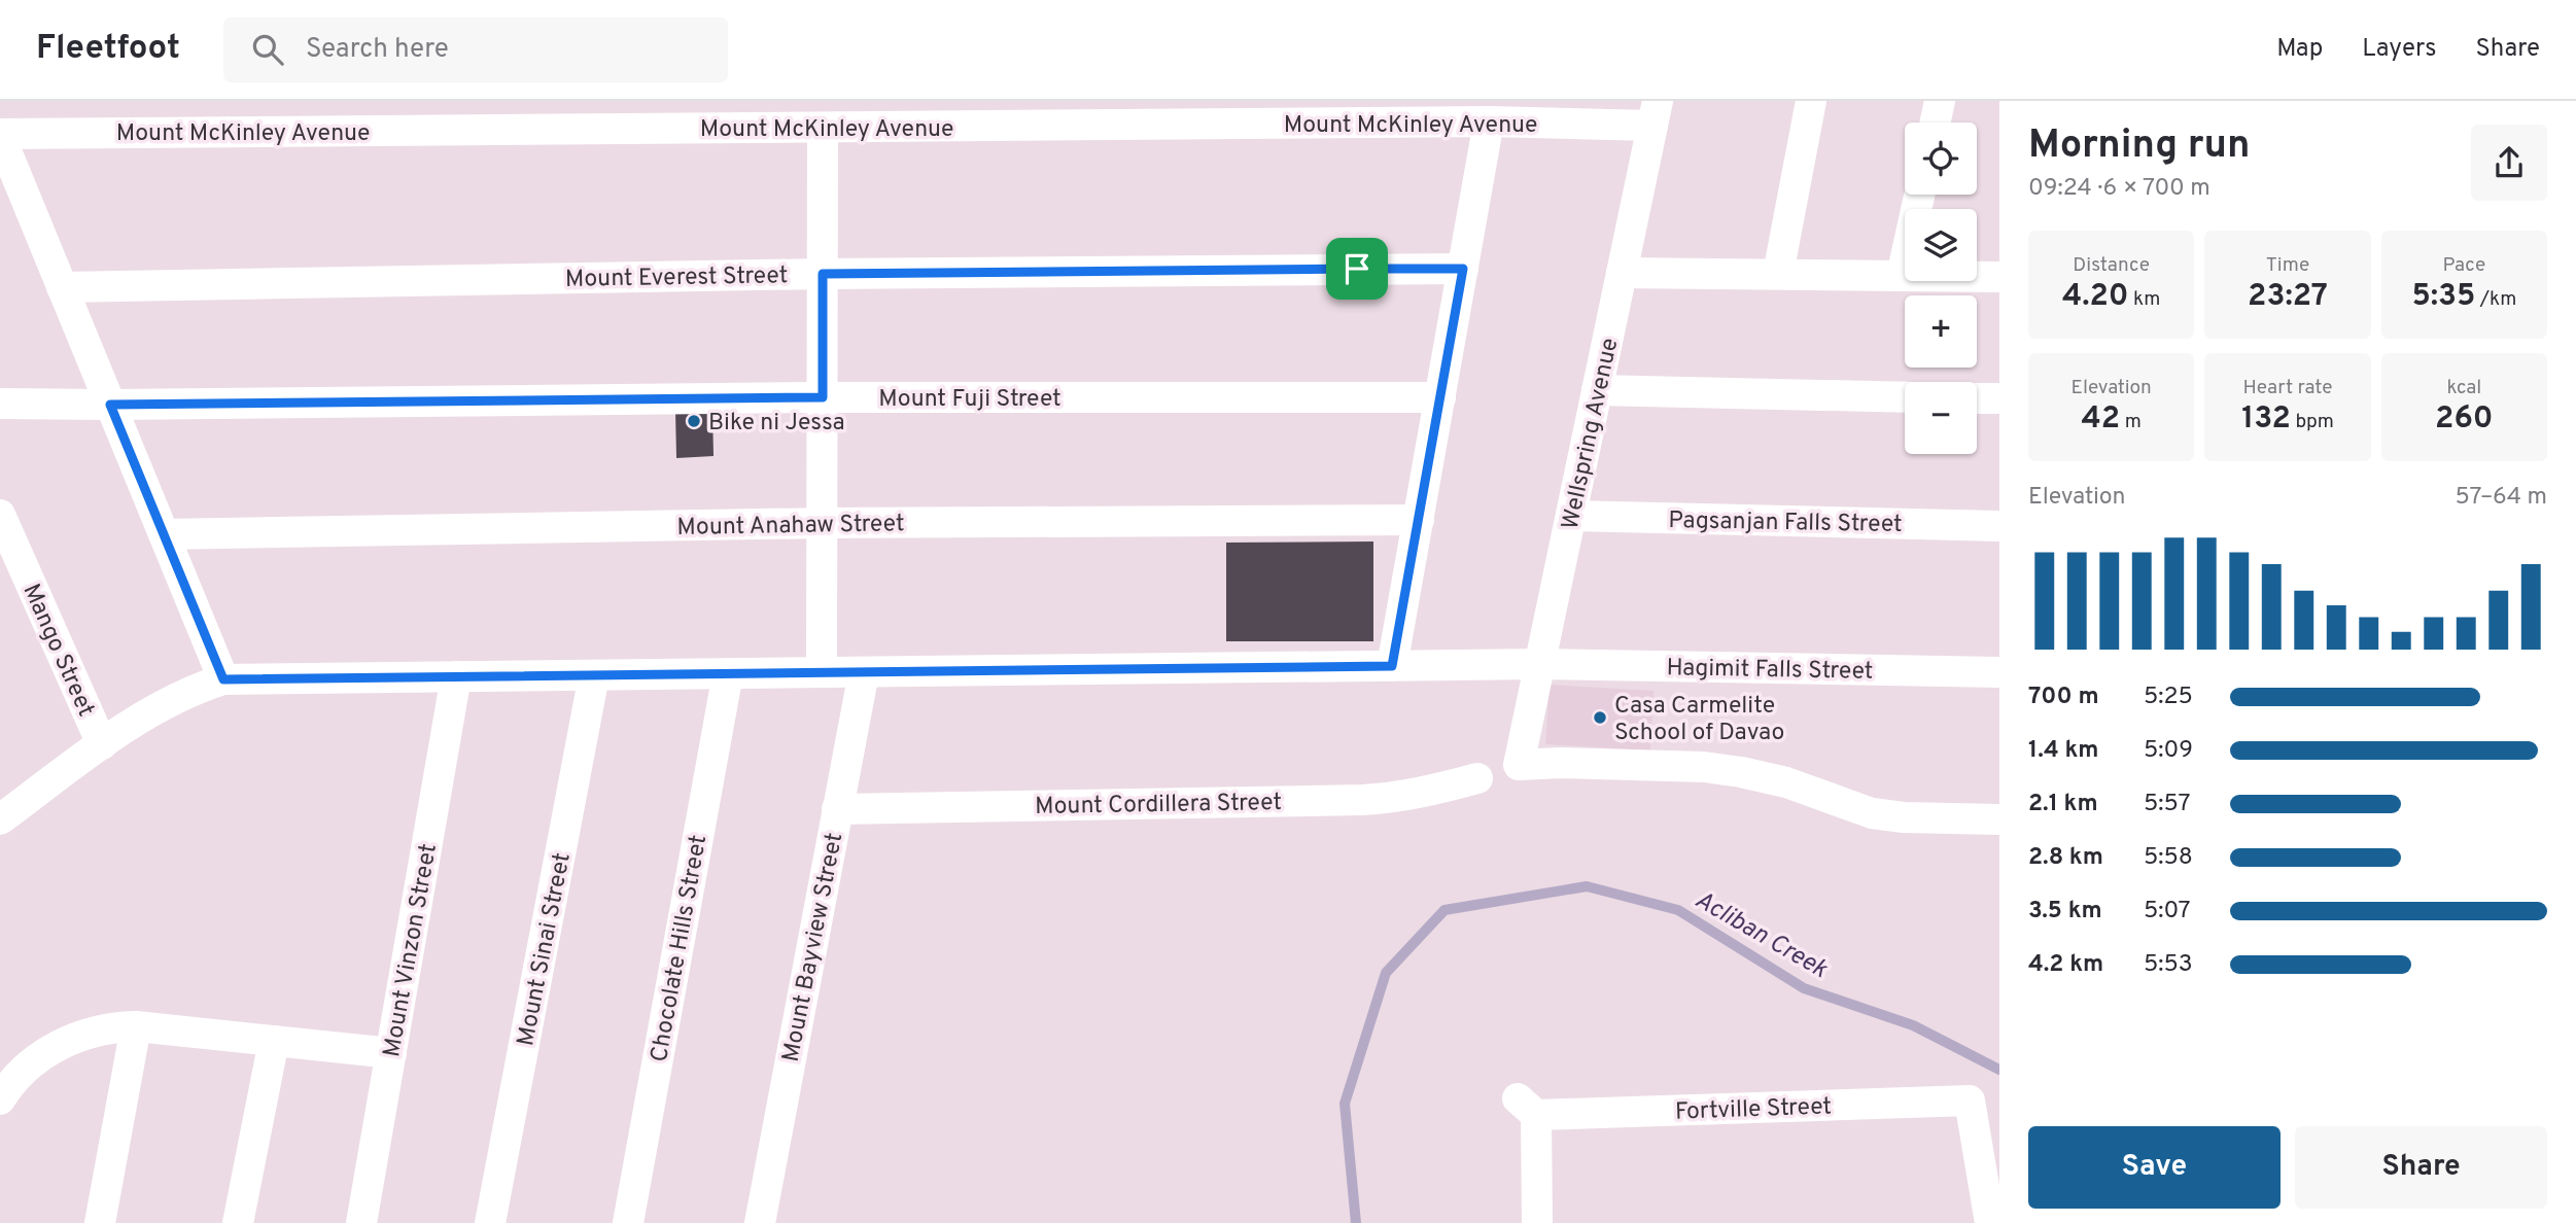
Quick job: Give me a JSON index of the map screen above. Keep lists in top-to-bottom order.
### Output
{
  "streets": {
    "street": [
      "Mount McKinley Avenue",
      "Mount Everest Street",
      "Mount Fuji Street",
      "Wellspring Avenue",
      "Pagsanjan Falls Street",
      "Mount Anahaw Street",
      "Mango Street",
      "Hagimit Falls Street",
      "Mount Cordillera Street",
      "Mount Bayview Street",
      "Chocolate Hills Street",
      "Mount Sinai Street",
      "Mount Vinzon Street",
      "Fortville Street"
    ]
  },
  "crossings": [
    ["Mount McKinley Avenue", "Wellspring Avenue"],
    ["Wellspring Avenue", "Pagsanjan Falls Street"],
    ["Wellspring Avenue", "Hagimit Falls Street"],
    ["Mango Street", "Hagimit Falls Street"],
    ["Hagimit Falls Street", "Mount Bayview Street"],
    ["Hagimit Falls Street", "Chocolate Hills Street"],
    ["Hagimit Falls Street", "Mount Sinai Street"],
    ["Hagimit Falls Street", "Mount Vinzon Street"],
    ["Mount Cordillera Street", "Mount Bayview Street"]
  ],
  "water": ["Acliban Creek"],
  "places": ["Bike ni Jessa", "Casa Carmelite School of Davao"],
  "page": {
    "header": "Fleetfoot",
    "search": "Search here",
    "nav": ["Map", "Layers", "Share"],
    "heading": ["Morning run", "09:24 · 6 × 700 m"],
    "map_buttons": ["+", "−"],
    "stats": [
      ["Distance", "4.20 km"],
      ["Time", "23:27"],
      ["Pace", "5:35 /km"],
      ["Elevation", "42 m"],
      ["Heart rate", "132 bpm"],
      ["kcal", "260"]
    ],
    "chart": ["Elevation", "57–64 m"],
    "list": [
      {
        "name": "700 m",
        "note": "5:25"
      },
      {
        "name": "1.4 km",
        "note": "5:09"
      },
      {
        "name": "2.1 km",
        "note": "5:57"
      },
      {
        "name": "2.8 km",
        "note": "5:58"
      },
      {
        "name": "3.5 km",
        "note": "5:07"
      },
      {
        "name": "4.2 km",
        "note": "5:53"
      }
    ],
    "buttons": ["Save", "Share"]
  }
}
